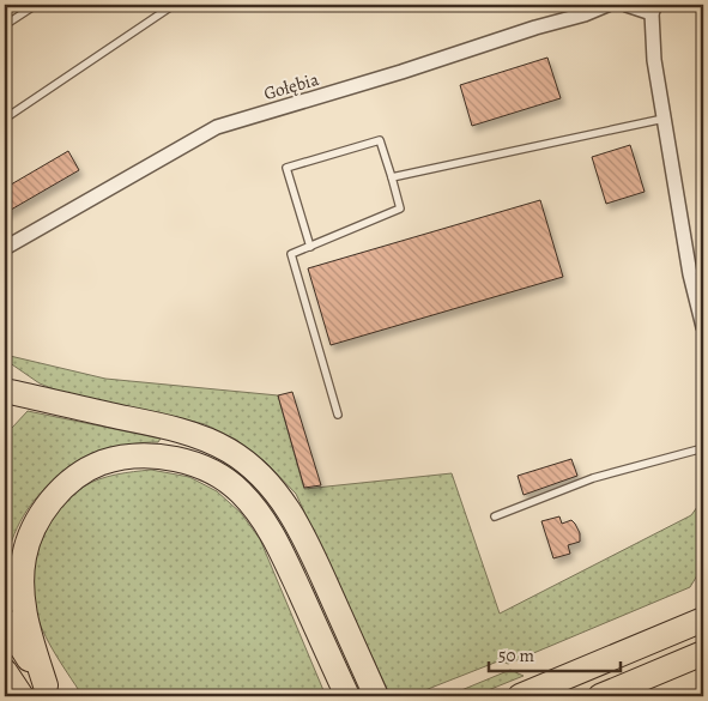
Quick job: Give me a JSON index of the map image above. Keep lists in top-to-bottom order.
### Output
{
  "streets": {
    "street": ["Gołębia"]
  },
  "scale_bar": "50 m"
}
